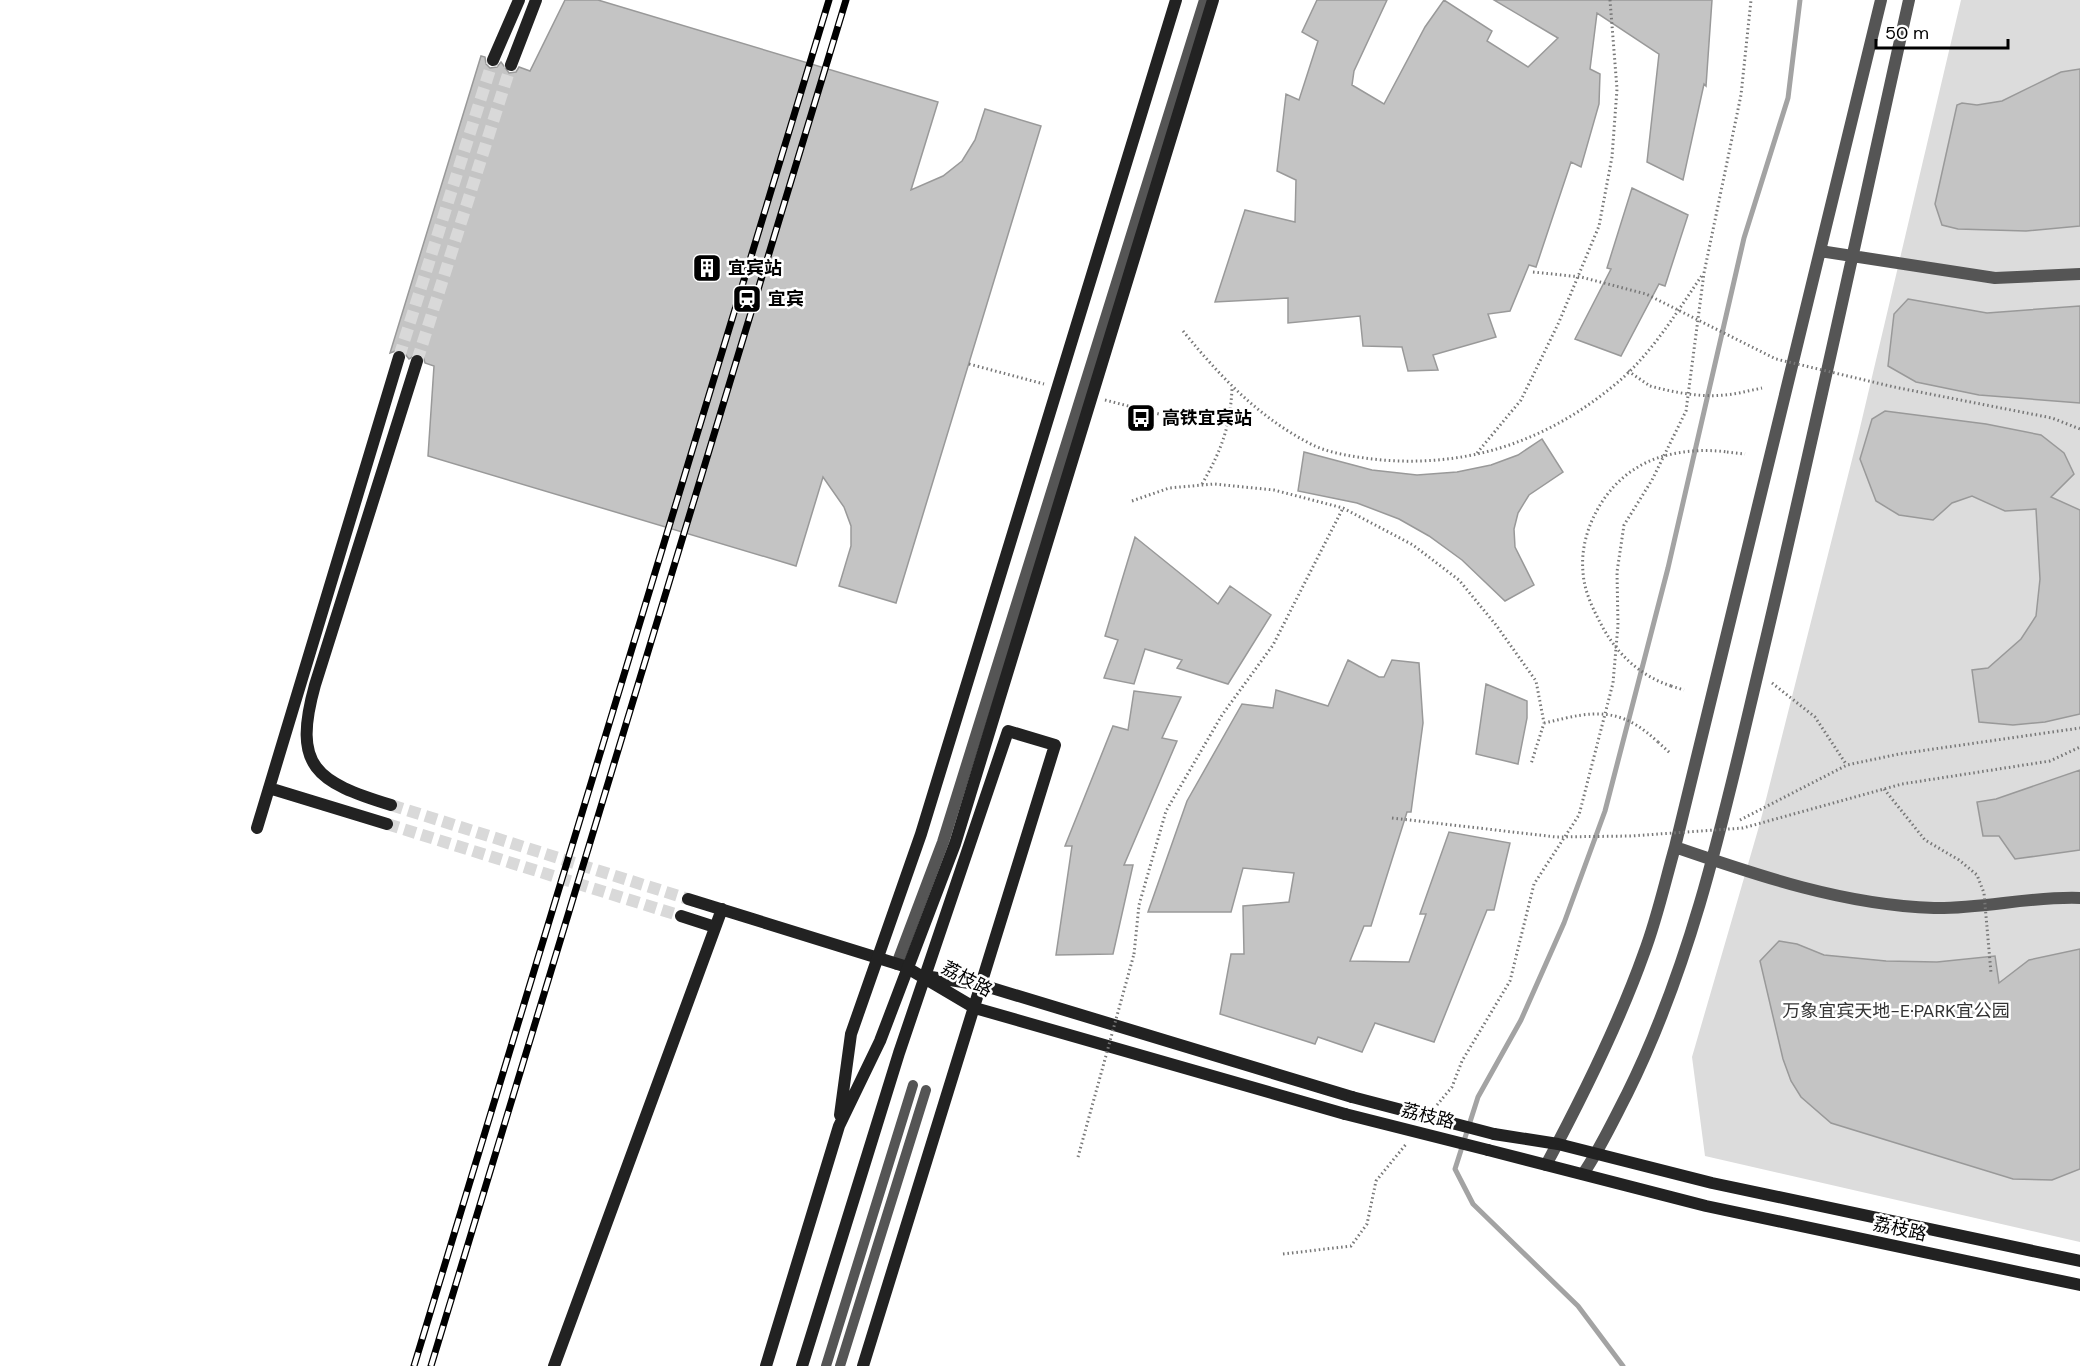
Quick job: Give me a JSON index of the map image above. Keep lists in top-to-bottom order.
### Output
{
  "streets": {
    "street": ["荔枝路"]
  },
  "parks": ["万象宜宾天地-E·PARK宜公园"],
  "places": {
    "building": ["宜宾站"],
    "station": ["宜宾"],
    "bus stop": ["高铁宜宾站"]
  },
  "scale_bar": "50 m"
}
